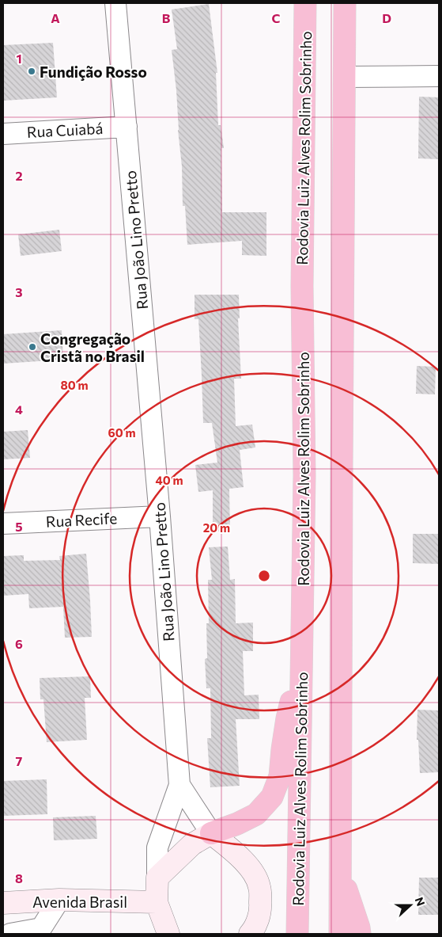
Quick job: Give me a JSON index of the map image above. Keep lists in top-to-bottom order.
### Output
{
  "streets": {
    "highway": ["Rodovia Luiz Alves Rolim Sobrinho"],
    "street": [
      "Rua Cuiabá",
      "Rua João Lino Pretto",
      "Rua Recife",
      "Avenida Brasil"
    ]
  },
  "crossings": [
    ["Rua Cuiabá", "Rua João Lino Pretto"],
    ["Rua João Lino Pretto", "Rua Recife"],
    ["Rua João Lino Pretto", "Avenida Brasil"]
  ],
  "places": ["Fundição Rosso", "Congregação Cristã no Brasil"],
  "north": "right",
  "grid": {
    "columns": [
      "A",
      "B",
      "C",
      "D"
    ],
    "rows": [
      "1",
      "2",
      "3",
      "4",
      "5",
      "6",
      "7",
      "8"
    ]
  },
  "rings": [
    "80 m",
    "60 m",
    "40 m",
    "20 m"
  ]
}
